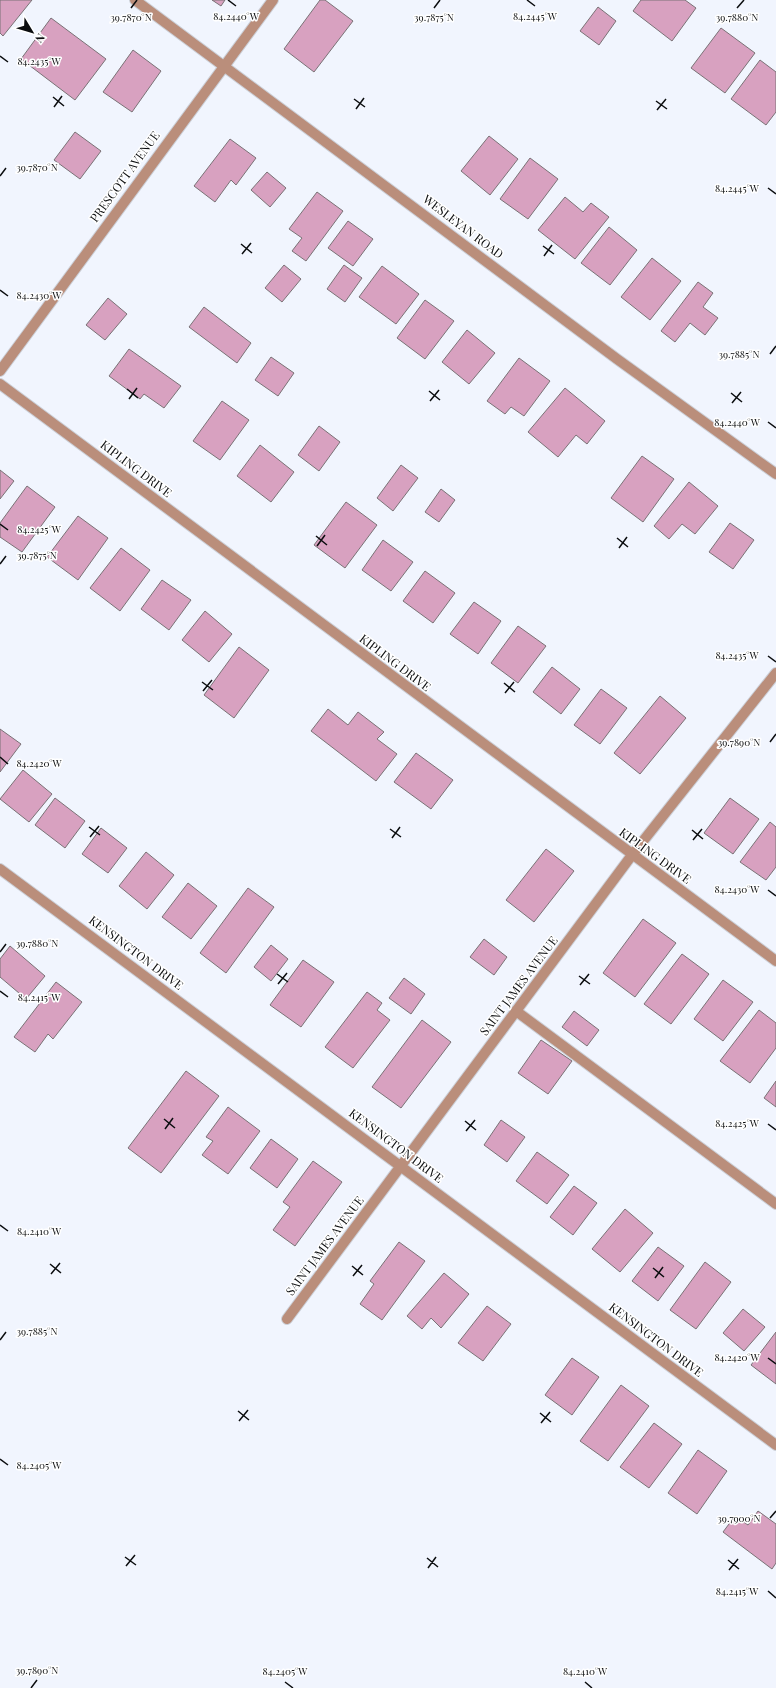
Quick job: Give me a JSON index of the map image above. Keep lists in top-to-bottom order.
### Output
{
  "streets": {
    "street": [
      "PRESCOTT AVENUE",
      "WESLEYAN ROAD",
      "KIPLING DRIVE",
      "KENSINGTON DRIVE",
      "SAINT JAMES AVENUE"
    ]
  },
  "crossings": [
    ["PRESCOTT AVENUE", "WESLEYAN ROAD"],
    ["KIPLING DRIVE", "SAINT JAMES AVENUE"],
    ["KENSINGTON DRIVE", "SAINT JAMES AVENUE"]
  ],
  "north": "bottom right",
  "coordinates": [
    "84.2440°W",
    "84.2445°W",
    "39.7870°N",
    "39.7875°N",
    "39.7880°N",
    "84.2435°W",
    "84.2430°W",
    "39.7885°N",
    "84.2425°W",
    "39.7890°N",
    "84.2420°W",
    "84.2415°W",
    "84.2410°W",
    "84.2405°W",
    "39.7900°N"
  ]
}
